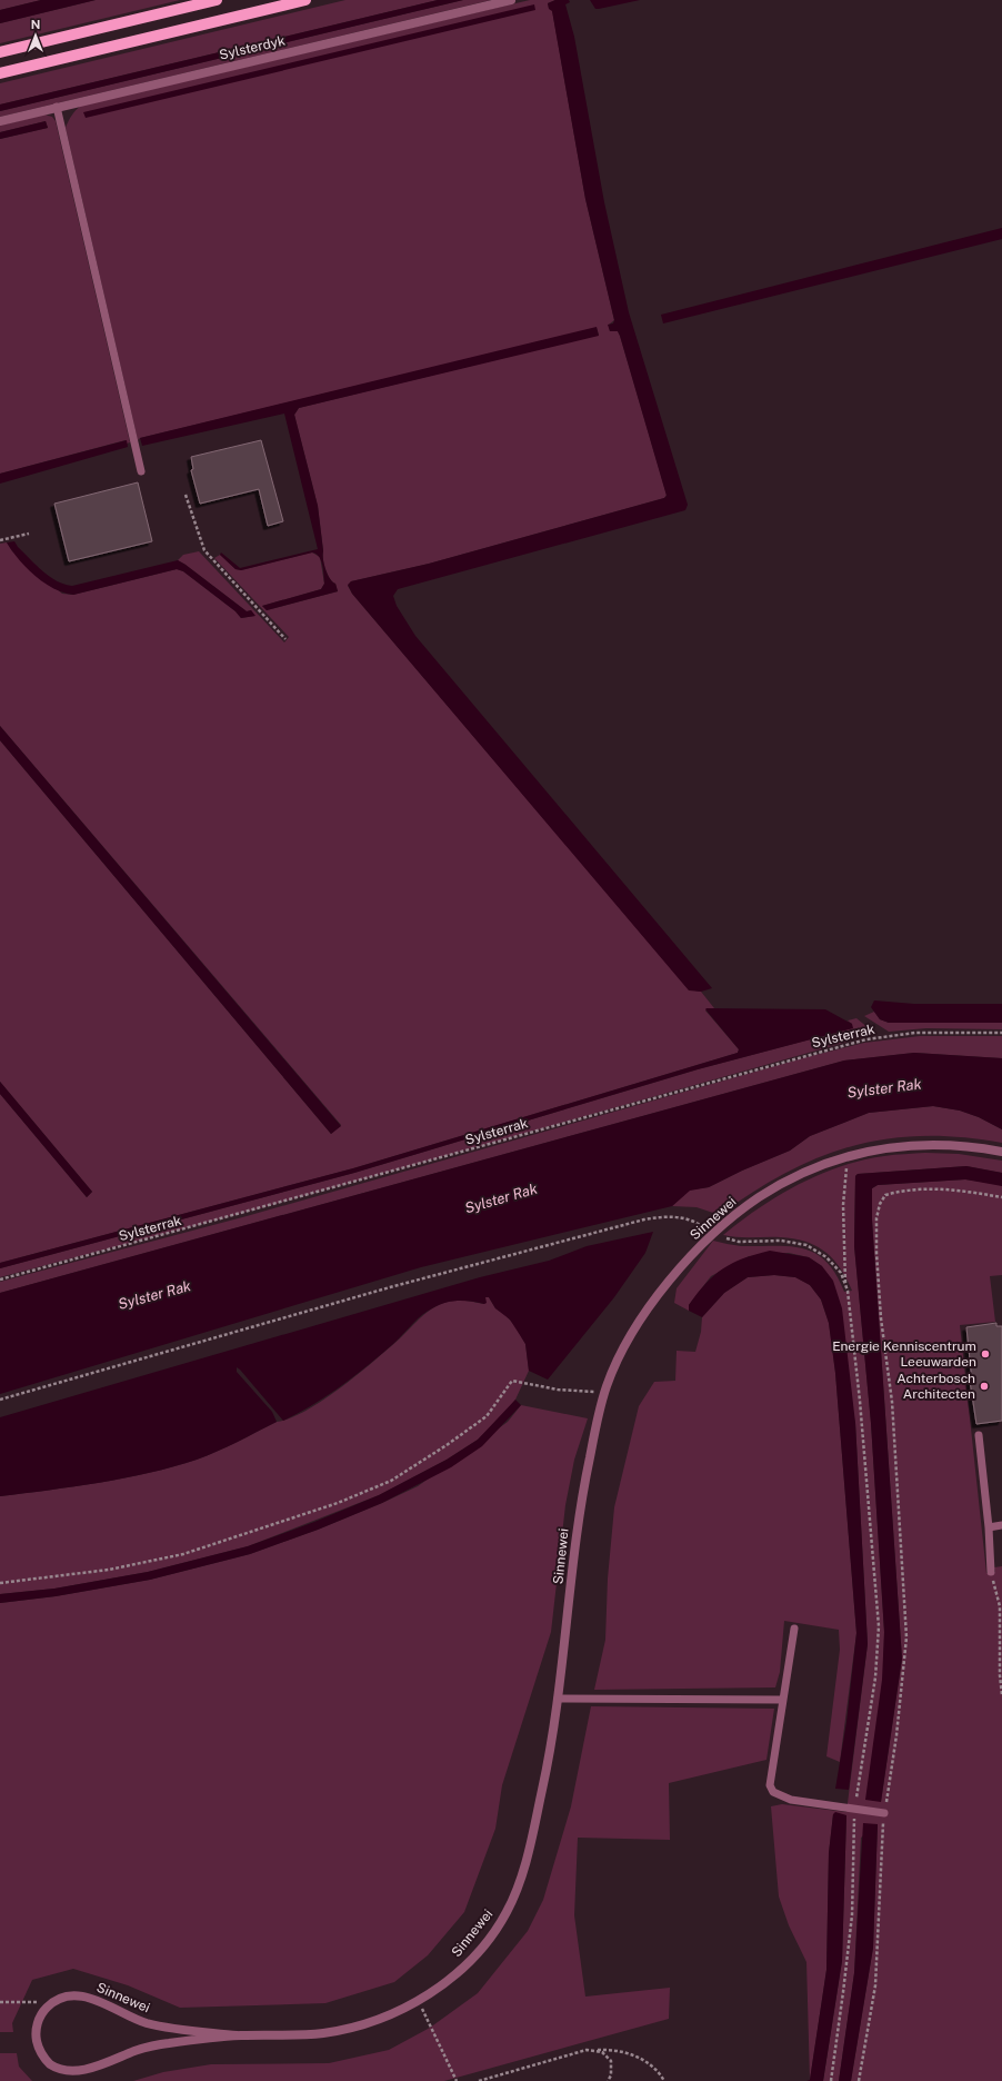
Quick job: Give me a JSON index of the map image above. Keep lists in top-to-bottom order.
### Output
{
  "streets": {
    "street": ["Sylsterdyk", "Sinnewei"],
    "path": ["Sylsterrak"]
  },
  "water": ["Sylster Rak"],
  "places": ["Energie Kenniscentrum Leeuwarden", "Achterbosch Architecten"],
  "north": "top"
}
